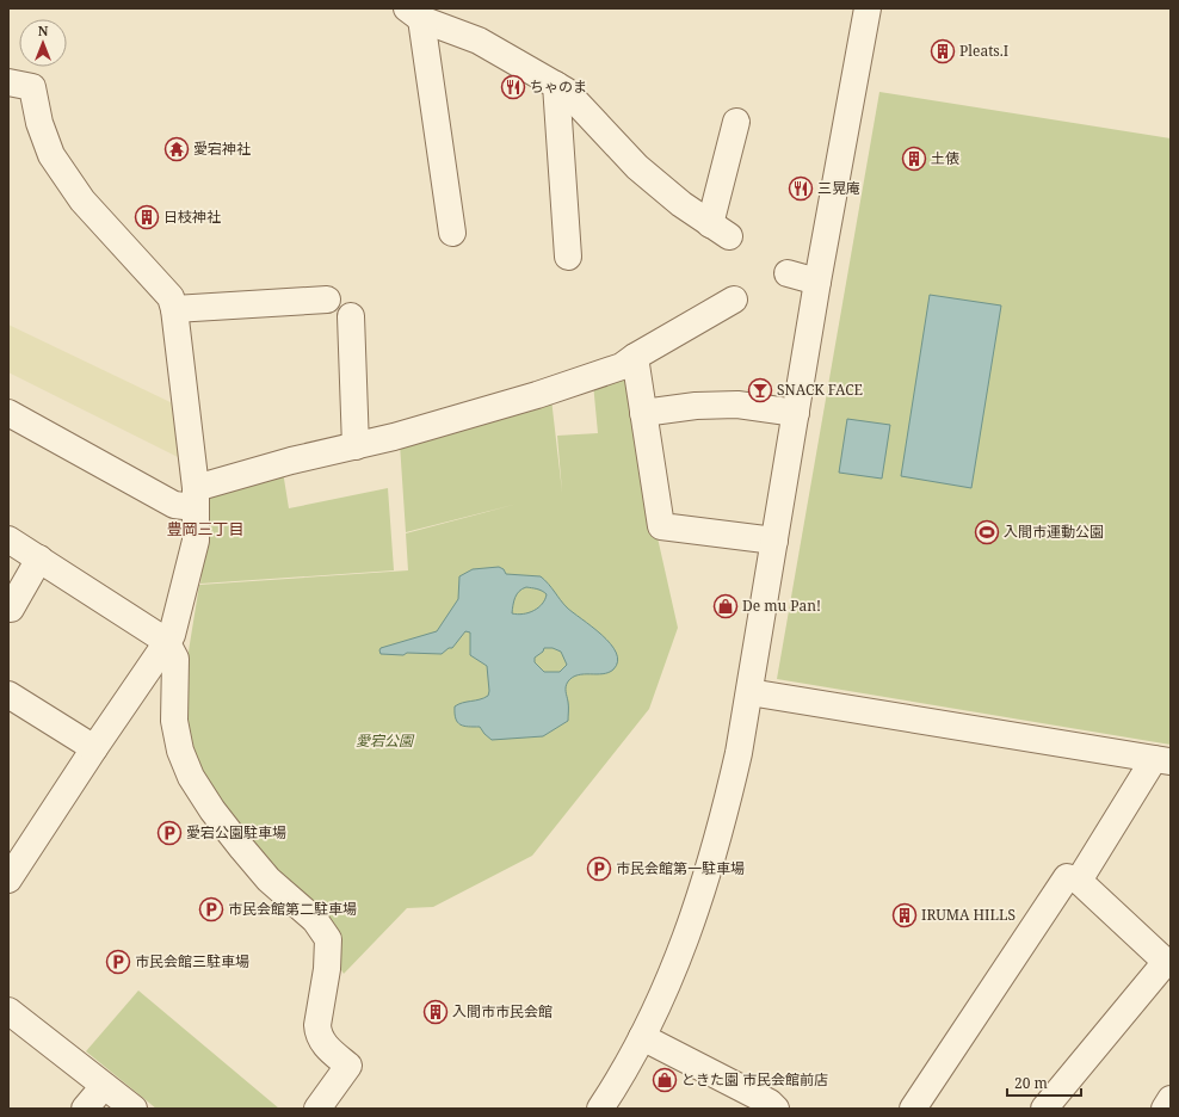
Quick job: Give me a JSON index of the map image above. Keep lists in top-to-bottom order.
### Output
{
  "districts": ["豊岡三丁目"],
  "parks": ["愛宕公園"],
  "places": {
    "building": [
      "Pleats.I",
      "土俵",
      "日枝神社",
      "IRUMA HILLS",
      "入間市市民会館"
    ],
    "restaurant": ["ちゃのま", "三晃庵"],
    "temple": ["愛宕神社"],
    "bar": ["SNACK FACE"],
    "sports": ["入間市運動公園"],
    "shop": ["De mu Pan!", "ときた園 市民会館前店"],
    "parking": [
      "愛宕公園駐車場",
      "市民会館第一駐車場",
      "市民会館第二駐車場",
      "市民会館三駐車場"
    ]
  },
  "scale_bar": "20 m",
  "north": "top"
}
